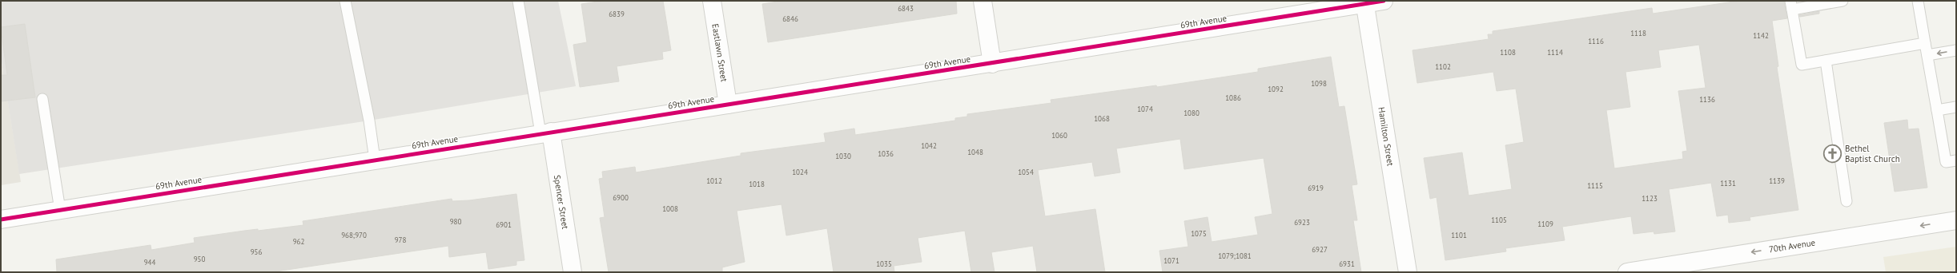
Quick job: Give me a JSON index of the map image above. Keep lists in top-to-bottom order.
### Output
{
  "streets": {
    "street": [
      "69th Avenue",
      "Eastlawn Street",
      "Hamilton Street",
      "Spencer Street",
      "70th Avenue"
    ]
  },
  "crossings": [
    ["69th Avenue", "Eastlawn Street"],
    ["69th Avenue", "Hamilton Street"],
    ["69th Avenue", "Spencer Street"]
  ],
  "one_way": ["70th Avenue"],
  "places": {
    "church": ["Bethel Baptist Church"]
  },
  "house_numbers": [
    "6843",
    "6839",
    "6846",
    "1118",
    "1142",
    "1116",
    "1108",
    "1114",
    "1102",
    "1098",
    "1092",
    "1086",
    "1136",
    "1074",
    "1080",
    "1068",
    "1060",
    "1042",
    "1048",
    "1036",
    "1030",
    "1024",
    "1054",
    "1012",
    "1139",
    "1131",
    "1018",
    "1115",
    "6919",
    "6900",
    "1123",
    "1008",
    "1105",
    "980",
    "6923",
    "1109",
    "6901",
    "1075",
    "968;970",
    "1101",
    "978",
    "962",
    "6927",
    "956",
    "1079;1081",
    "950",
    "1071",
    "944",
    "1035",
    "6931"
  ]
}
